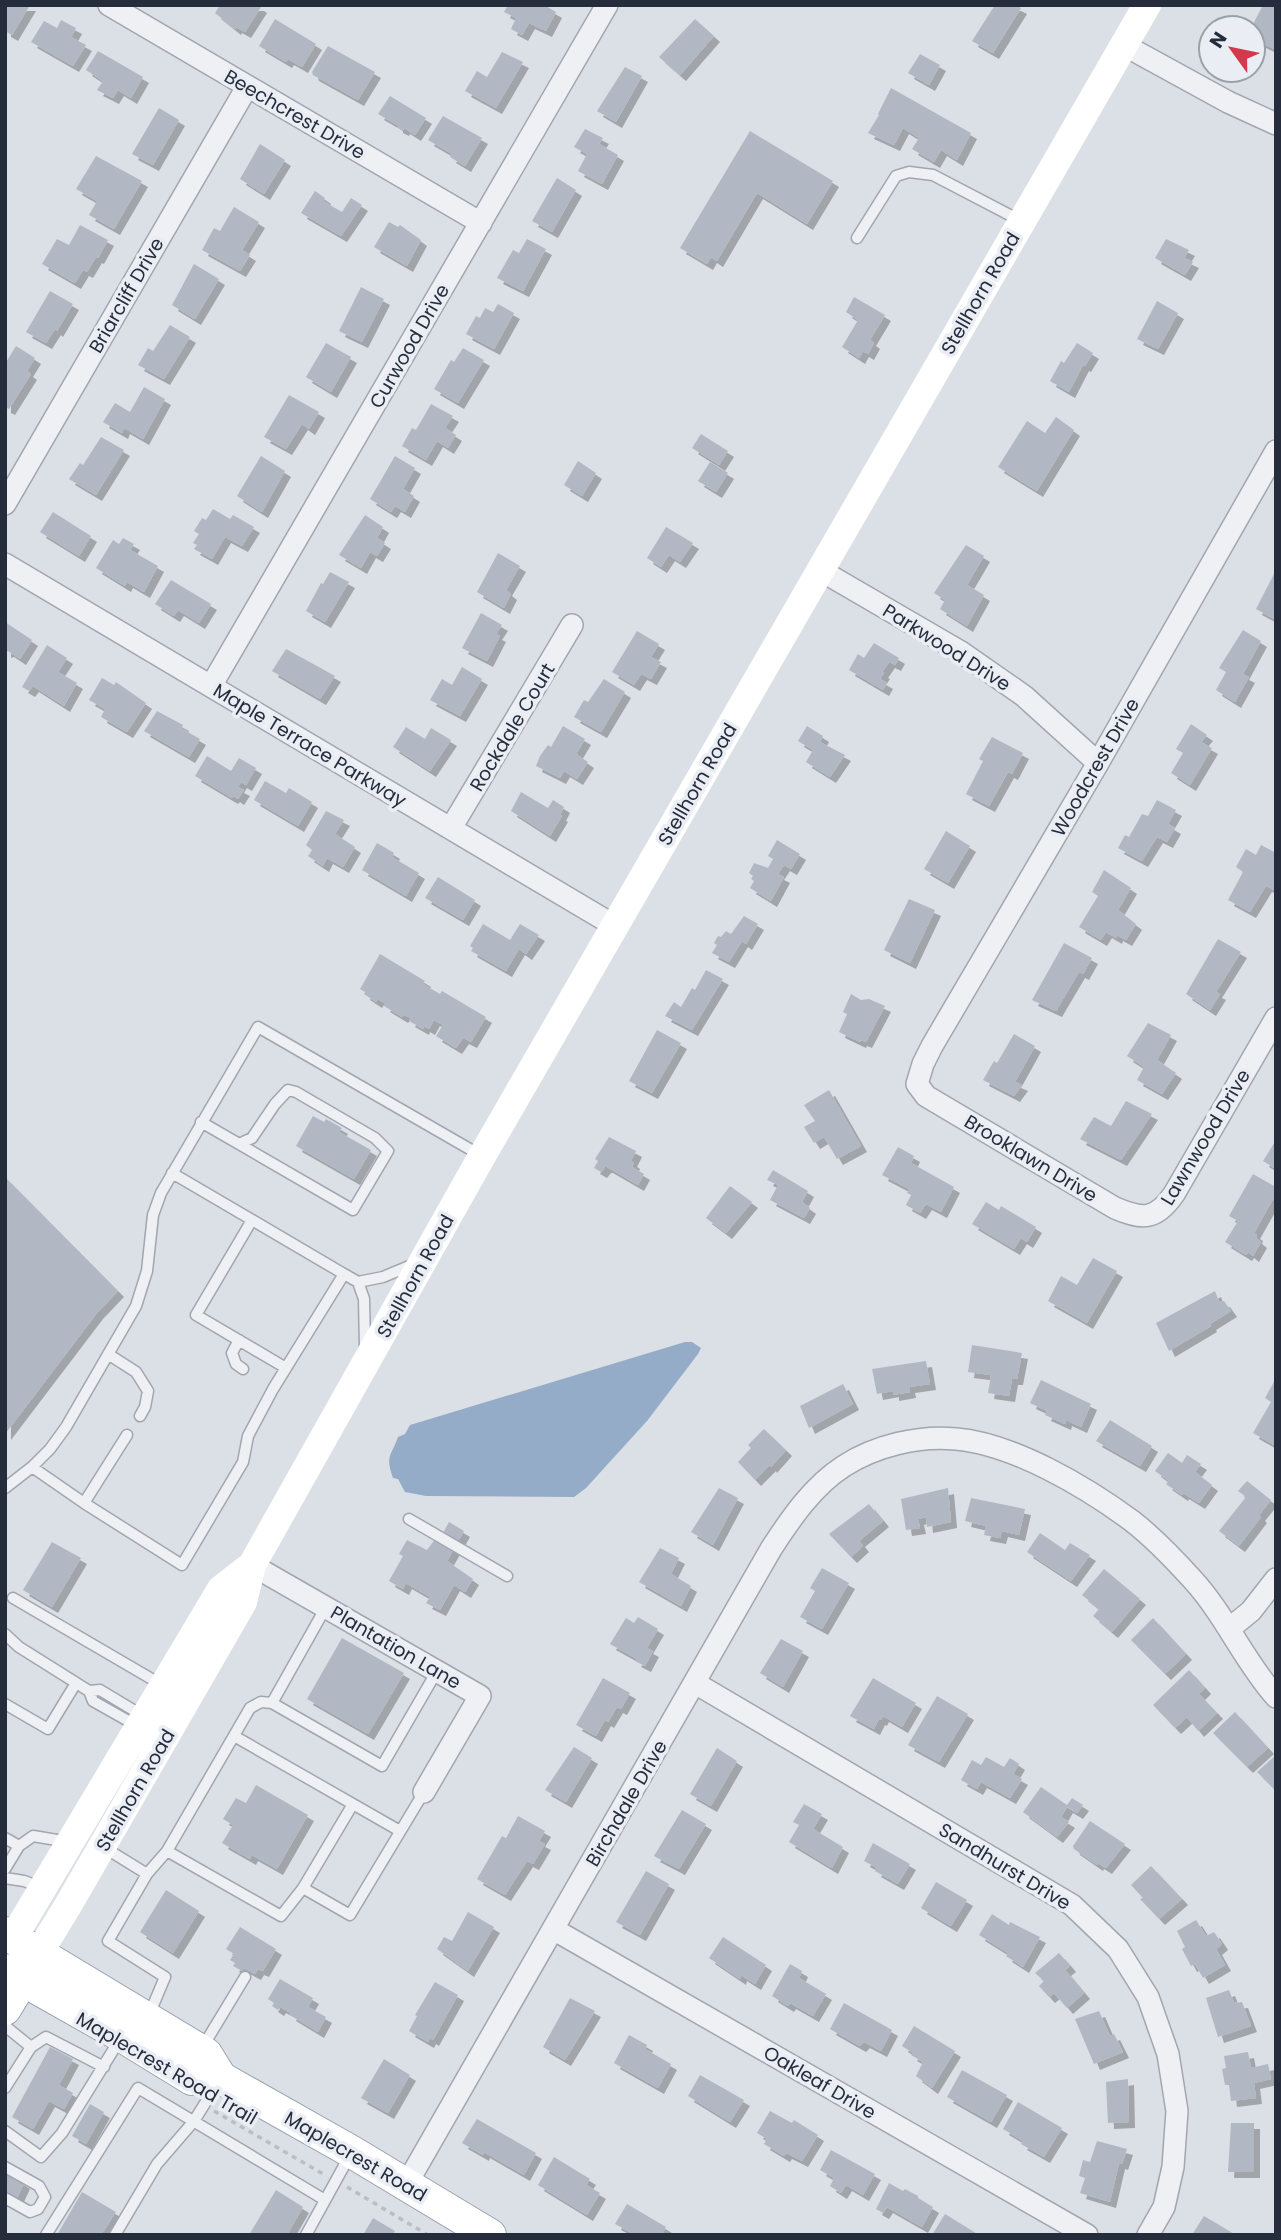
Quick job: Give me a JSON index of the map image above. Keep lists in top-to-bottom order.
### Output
{
  "streets": {
    "main road": ["Stellhorn Road", "Maplecrest Road"],
    "street": [
      "Beechcrest Drive",
      "Briarcliff Drive",
      "Curwood Drive",
      "Parkwood Drive",
      "Rockdale Court",
      "Maple Terrace Parkway",
      "Woodcrest Drive",
      "Lawnwood Drive",
      "Brooklawn Drive",
      "Plantation Lane",
      "Birchdale Drive",
      "Sandhurst Drive",
      "Oakleaf Drive"
    ],
    "path": ["Maplecrest Road Trail"]
  },
  "crossings": [
    ["Beechcrest Drive", "Briarcliff Drive"],
    ["Beechcrest Drive", "Curwood Drive"],
    ["Stellhorn Road", "Parkwood Drive"],
    ["Stellhorn Road", "Maple Terrace Parkway"],
    ["Stellhorn Road", "Plantation Lane"],
    ["Stellhorn Road", "Maplecrest Road"],
    ["Curwood Drive", "Maple Terrace Parkway"],
    ["Parkwood Drive", "Woodcrest Drive"],
    ["Rockdale Court", "Maple Terrace Parkway"],
    ["Woodcrest Drive", "Brooklawn Drive"],
    ["Lawnwood Drive", "Brooklawn Drive"],
    ["Birchdale Drive", "Sandhurst Drive"],
    ["Birchdale Drive", "Oakleaf Drive"],
    ["Birchdale Drive", "Maplecrest Road"]
  ],
  "north": "top left"
}
